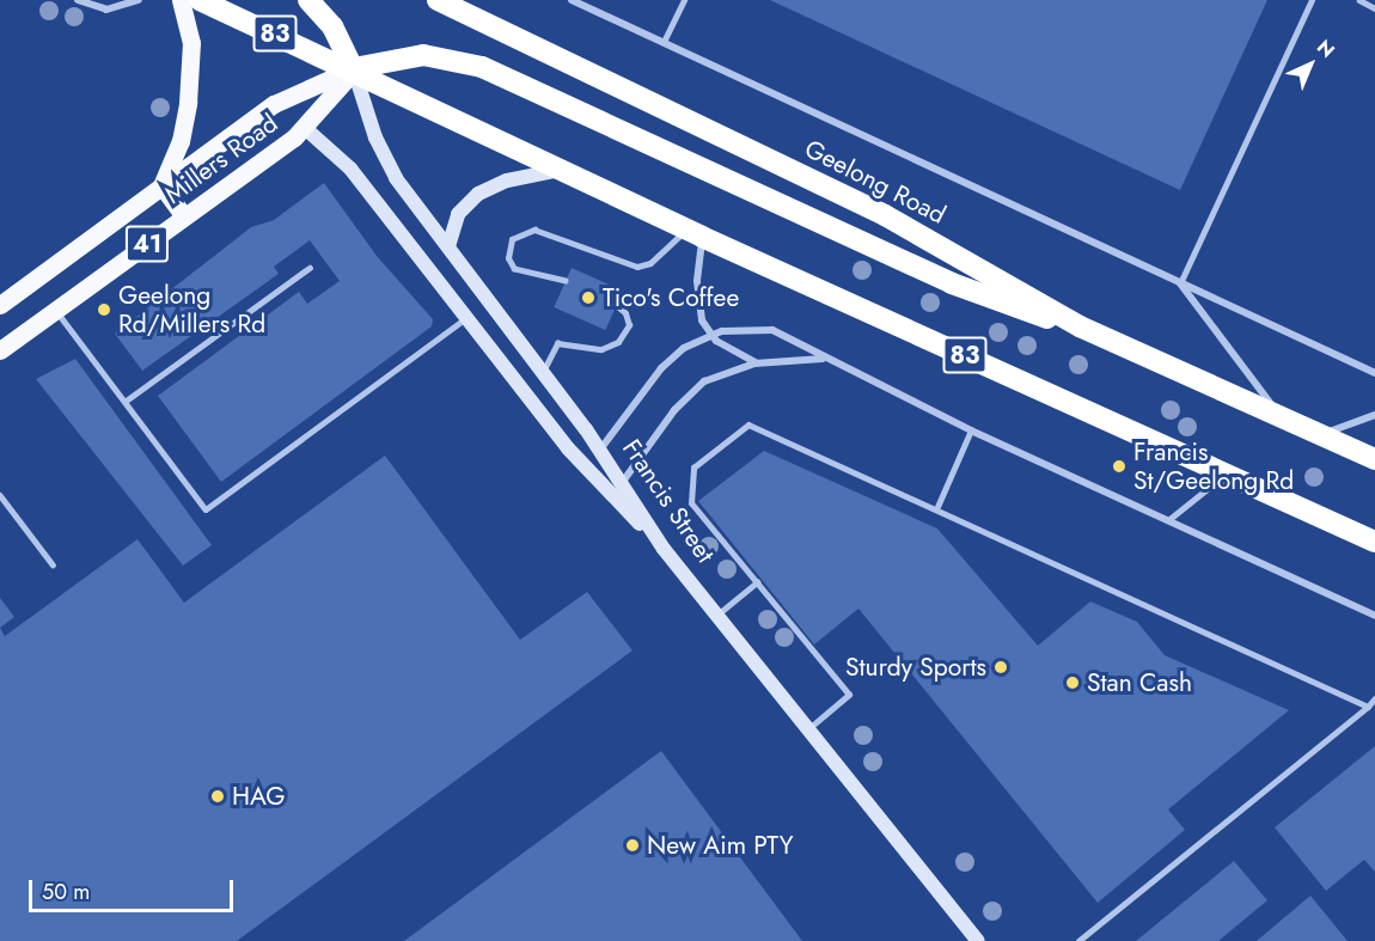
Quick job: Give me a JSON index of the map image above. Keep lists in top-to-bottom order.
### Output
{
  "streets": {
    "highway": ["83", "Geelong Road"],
    "main road": ["Millers Road", "41", "Francis Street"]
  },
  "crossings": [
    ["83", "Millers Road"],
    ["83", "Francis Street"],
    ["Millers Road", "Francis Street"]
  ],
  "places": [
    "Tico's Coffee",
    "Geelong Rd/Millers Rd",
    "Francis St/Geelong Rd",
    "Sturdy Sports",
    "Stan Cash",
    "HAG",
    "New Aim PTY"
  ],
  "scale_bar": "50 m",
  "north": "top right"
}
